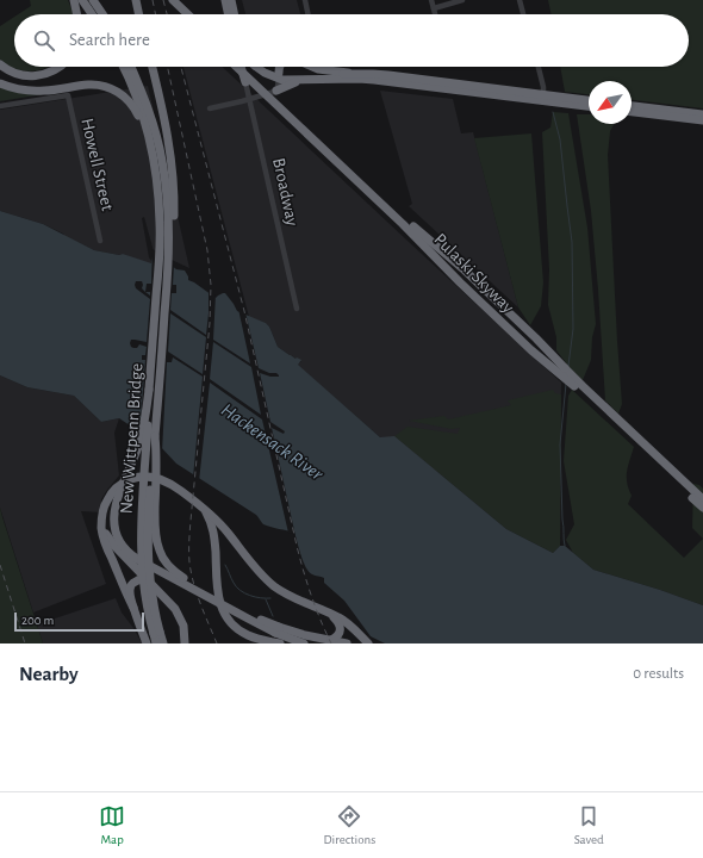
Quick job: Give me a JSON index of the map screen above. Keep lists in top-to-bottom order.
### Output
{
  "streets": {
    "highway": ["Pulaski Skyway", "New Wittpenn Bridge"],
    "street": ["Howell Street", "Broadway"]
  },
  "water": ["Hackensack River"],
  "scale_bar": "200 m",
  "north": "bottom left",
  "page": {
    "search": "Search here",
    "scale": "200 m",
    "heading": ["Nearby", "0 results"],
    "nav": ["Map", "Directions", "Saved"]
  }
}
